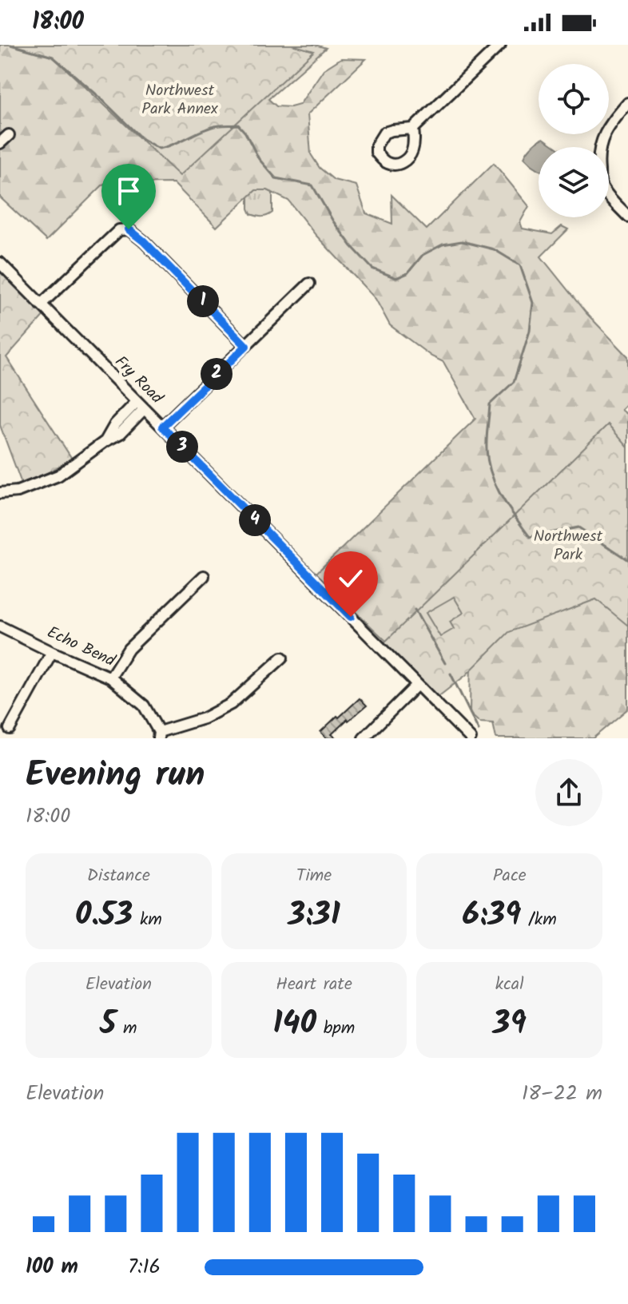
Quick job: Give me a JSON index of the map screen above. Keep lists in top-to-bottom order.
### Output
{
  "streets": {
    "street": ["Fry Road", "Echo Bend"]
  },
  "parks": ["Northwest Park Annex", "Northwest Park"],
  "page": {
    "status": "18:00",
    "pins": [
      "1",
      "2",
      "3",
      "4"
    ],
    "heading": ["Evening run", "18:00"],
    "stats": [
      ["Distance", "0.53 km"],
      ["Time", "3:31"],
      ["Pace", "6:39 /km"],
      ["Elevation", "5 m"],
      ["Heart rate", "140 bpm"],
      ["kcal", "39"]
    ],
    "chart": ["Elevation", "18–22 m"],
    "list": [
      {
        "name": "100 m",
        "note": "7:16"
      }
    ]
  }
}
